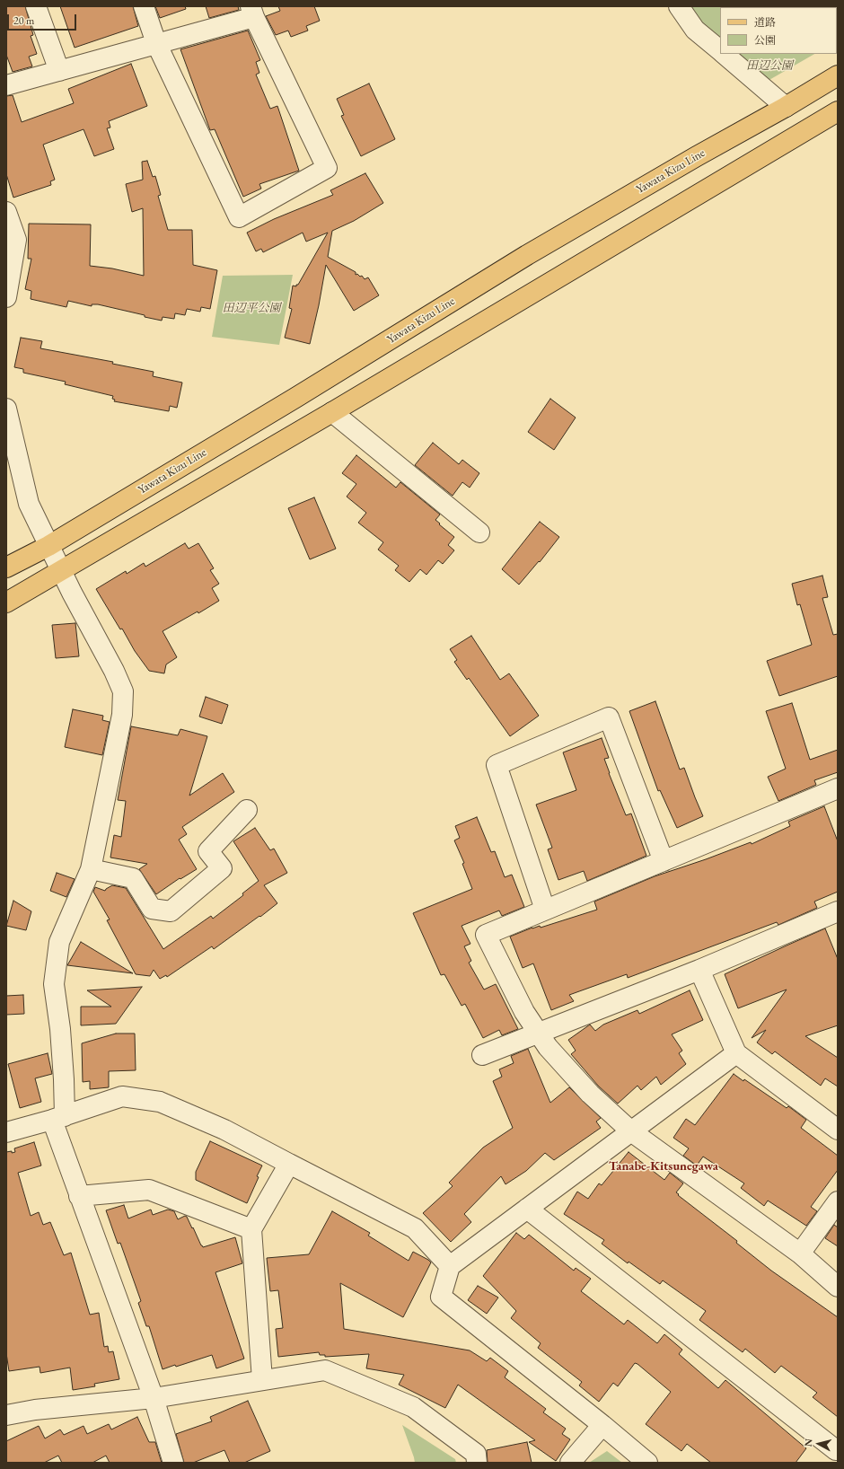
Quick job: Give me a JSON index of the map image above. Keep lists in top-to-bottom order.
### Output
{
  "streets": {
    "main road": ["Yawata Kizu Line"]
  },
  "districts": ["Tanabe-Kitsunegawa"],
  "parks": ["田辺公園", "田辺平公園"],
  "legend": ["道路", "公園"],
  "scale_bar": "20 m",
  "north": "left"
}
